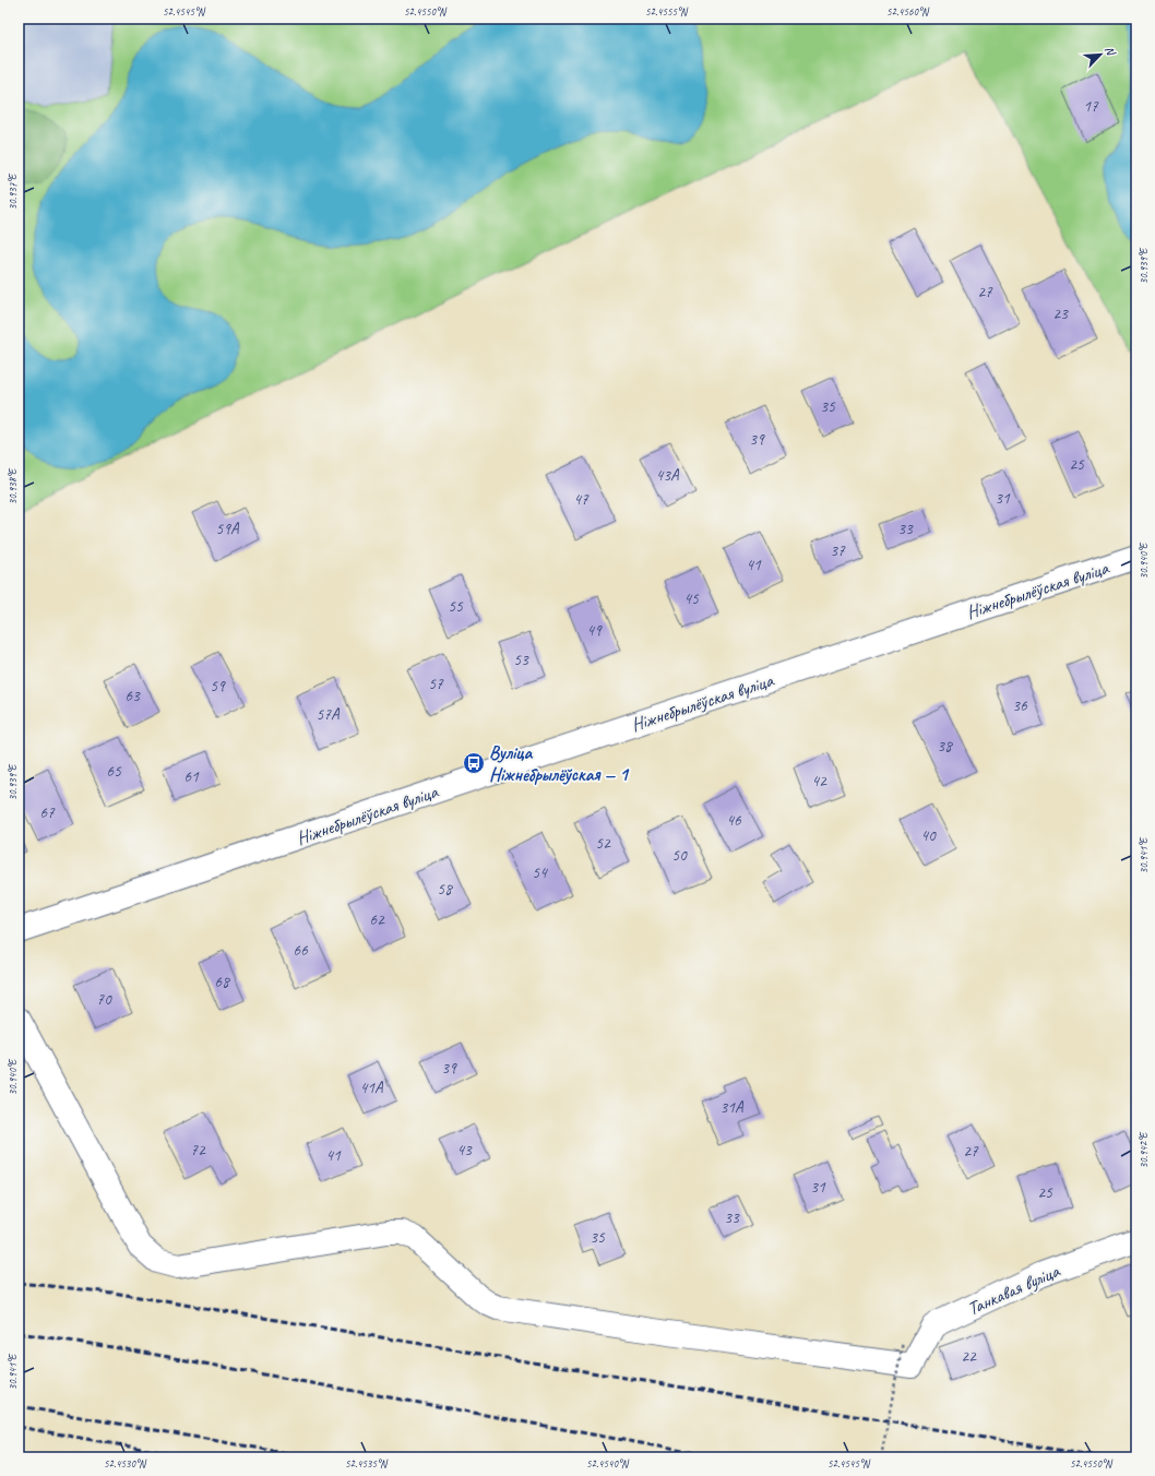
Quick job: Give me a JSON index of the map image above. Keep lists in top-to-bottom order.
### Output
{
  "streets": {
    "street": ["Ніжнебрылёўская вуліца", "Танкавая вуліца"]
  },
  "places": {
    "bus stop": ["Вуліца Ніжнебрылёўская — 1"]
  },
  "house_numbers": [
    "17",
    "27",
    "23",
    "35",
    "39",
    "25",
    "43А",
    "31",
    "47",
    "59А",
    "33",
    "37",
    "41",
    "45",
    "55",
    "49",
    "53",
    "57",
    "59",
    "63",
    "36",
    "57А",
    "38",
    "65",
    "61",
    "42",
    "67",
    "46",
    "40",
    "52",
    "50",
    "54",
    "58",
    "62",
    "66",
    "68",
    "70",
    "39",
    "41А",
    "31А",
    "72",
    "43",
    "27",
    "41",
    "31",
    "25",
    "33",
    "35",
    "22"
  ],
  "north": "top right",
  "coordinates": [
    "52.4545°N",
    "52.4550°N",
    "52.4555°N",
    "52.4560°N",
    "30.937°E",
    "30.939°E",
    "30.938°E",
    "30.940°E",
    "30.941°E",
    "30.942°E",
    "52.4530°N",
    "52.4535°N",
    "52.4540°N"
  ]
}
